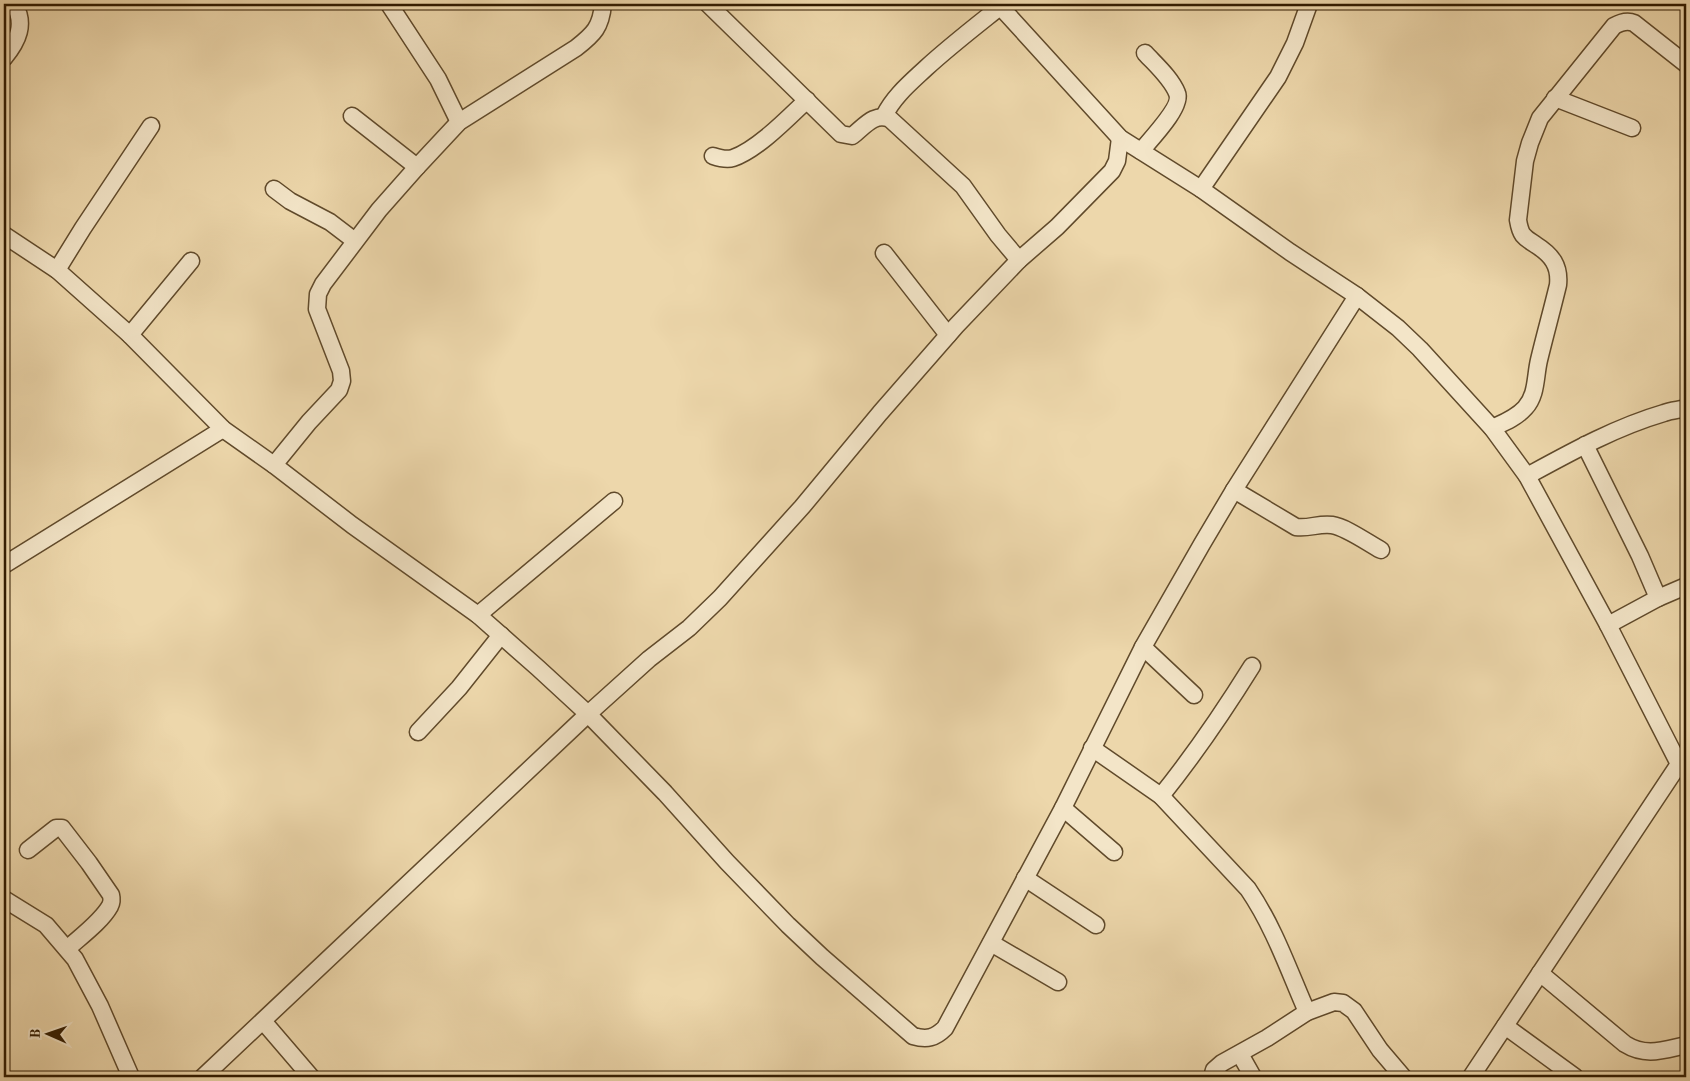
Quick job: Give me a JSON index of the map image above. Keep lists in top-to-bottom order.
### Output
{
  "north": "left"
}
